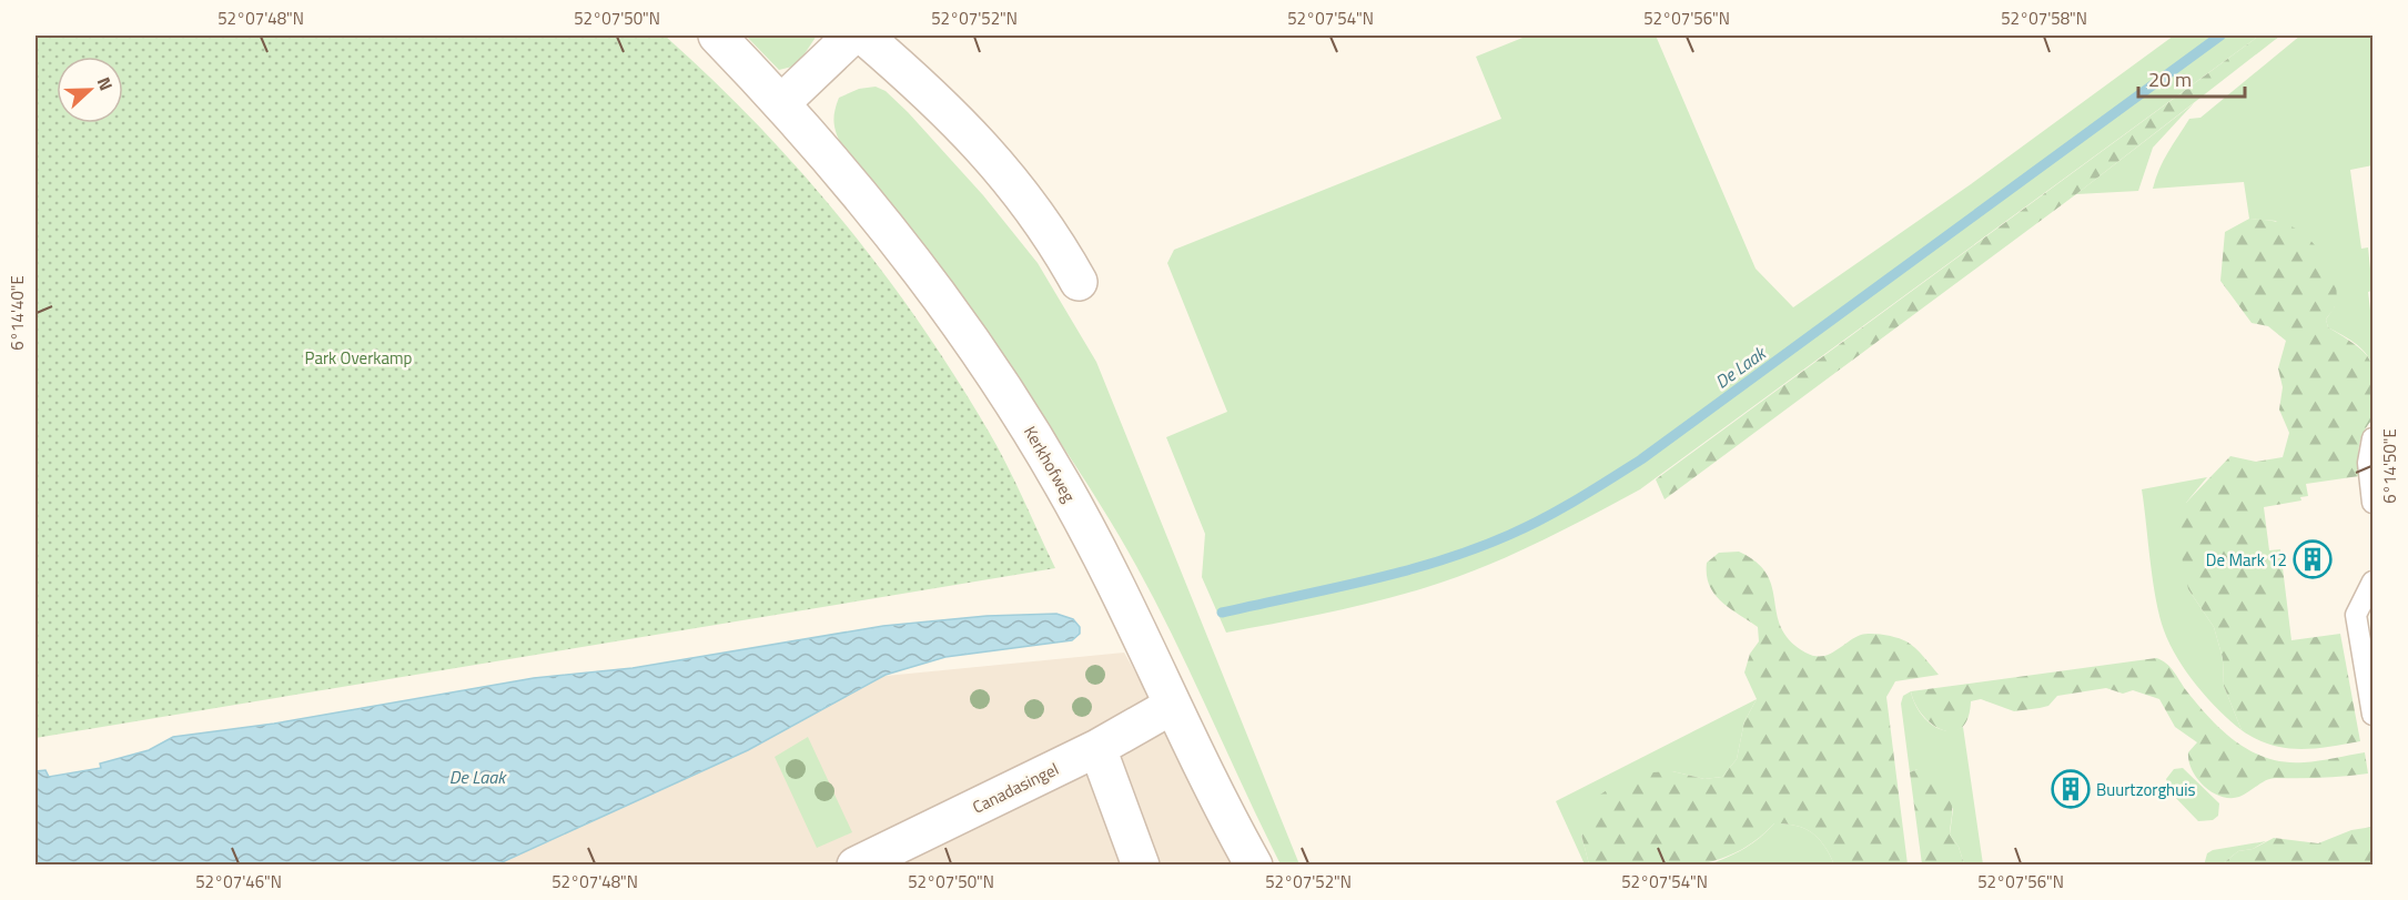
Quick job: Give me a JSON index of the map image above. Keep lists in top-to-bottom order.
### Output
{
  "streets": {
    "street": ["Kerkhofweg", "Canadasingel"]
  },
  "crossings": [
    ["Kerkhofweg", "Canadasingel"]
  ],
  "water": ["De Laak"],
  "parks": ["Park Overkamp"],
  "places": {
    "building": ["De Mark 12", "Buurtzorghuis"]
  },
  "scale_bar": "20 m",
  "north": "right",
  "coordinates": [
    "52°07'48\"N",
    "52°07'50\"N",
    "52°07'52\"N",
    "52°07'54\"N",
    "52°07'56\"N",
    "52°07'58\"N",
    "6°14'40\"E",
    "6°14'50\"E",
    "52°07'46\"N"
  ]
}
